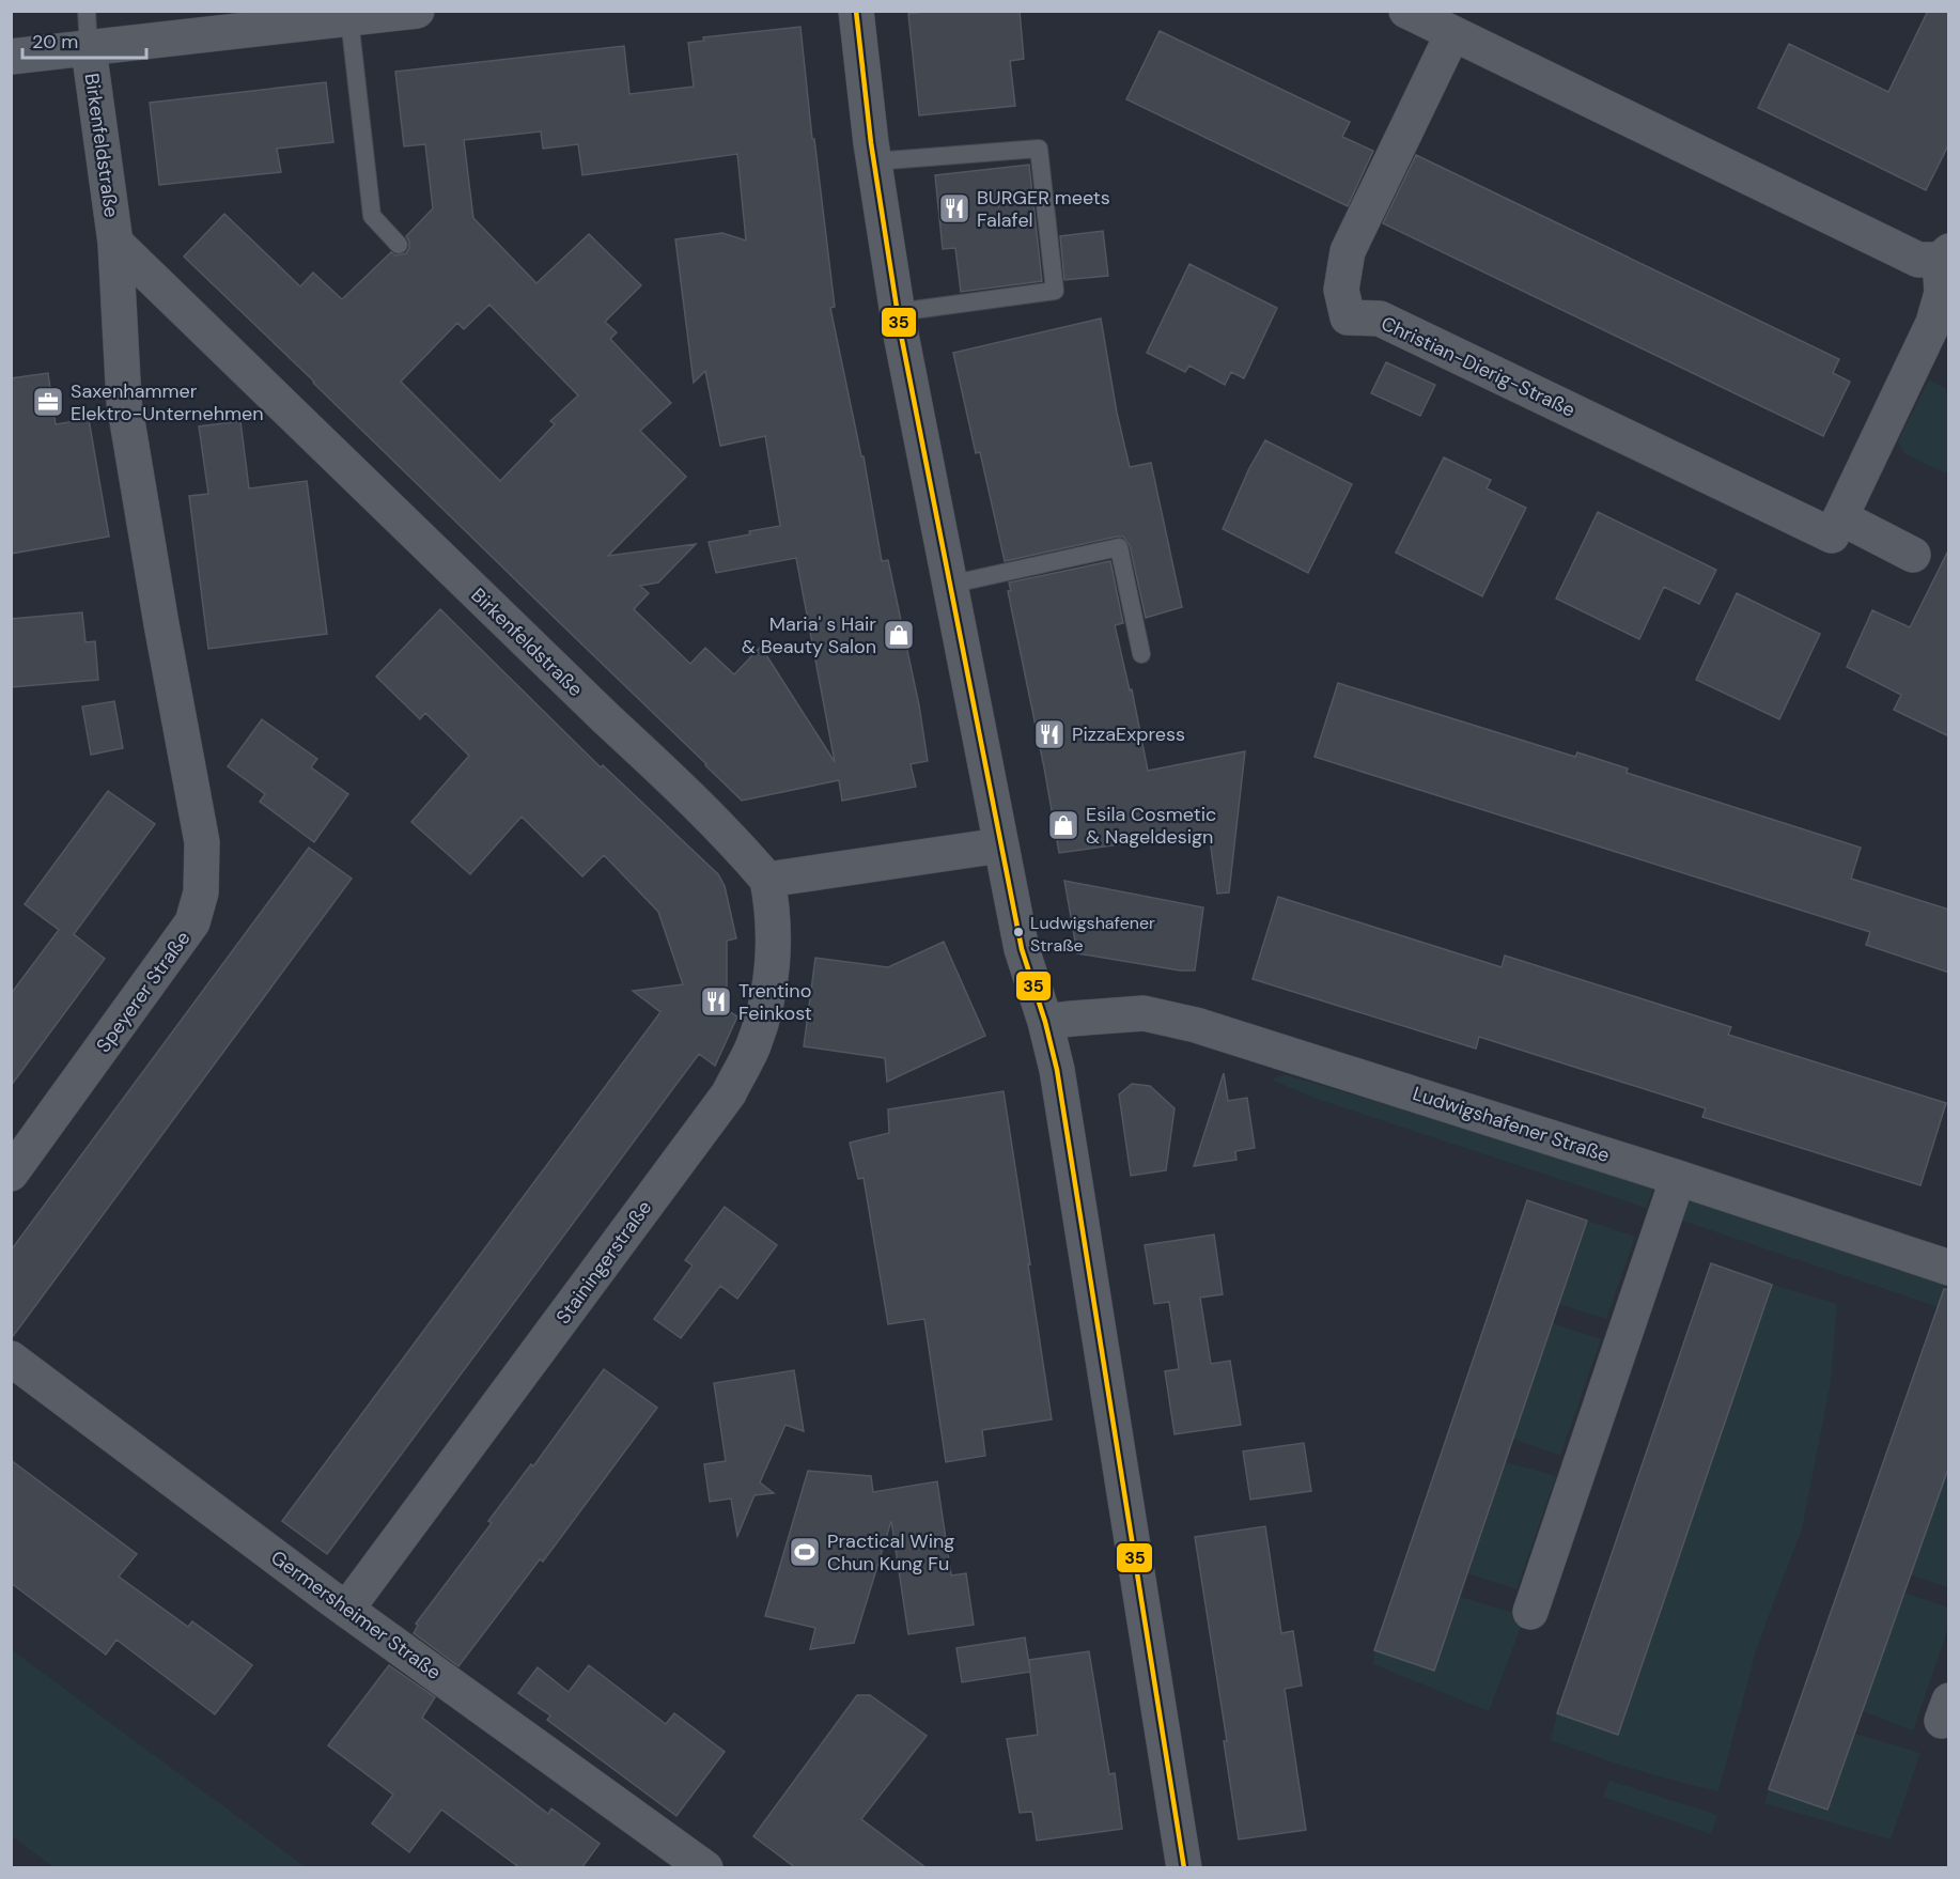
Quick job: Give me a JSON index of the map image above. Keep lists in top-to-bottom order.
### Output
{
  "streets": {
    "street": [
      "Birkenfeldstraße",
      "Christian-Dierig-Straße",
      "Speyerer Straße",
      "Ludwigshafener Straße",
      "Stainingerstraße",
      "Germersheimer Straße"
    ]
  },
  "crossings": [
    ["Birkenfeldstraße", "Speyerer Straße"],
    ["Birkenfeldstraße", "Stainingerstraße"],
    ["Stainingerstraße", "Germersheimer Straße"]
  ],
  "places": {
    "restaurant": ["BURGER meets Falafel", "PizzaExpress", "Trentino Feinkost"],
    "office": ["Saxenhammer Elektro-Unternehmen"],
    "shop": ["Maria' s Hair & Beauty Salon", "Esila Cosmetic & Nageldesign"],
    "other": ["Ludwigshafener Straße"],
    "sports": ["Practical Wing Chun Kung Fu"]
  },
  "lines": ["transit line 35"],
  "scale_bar": "20 m"
}
